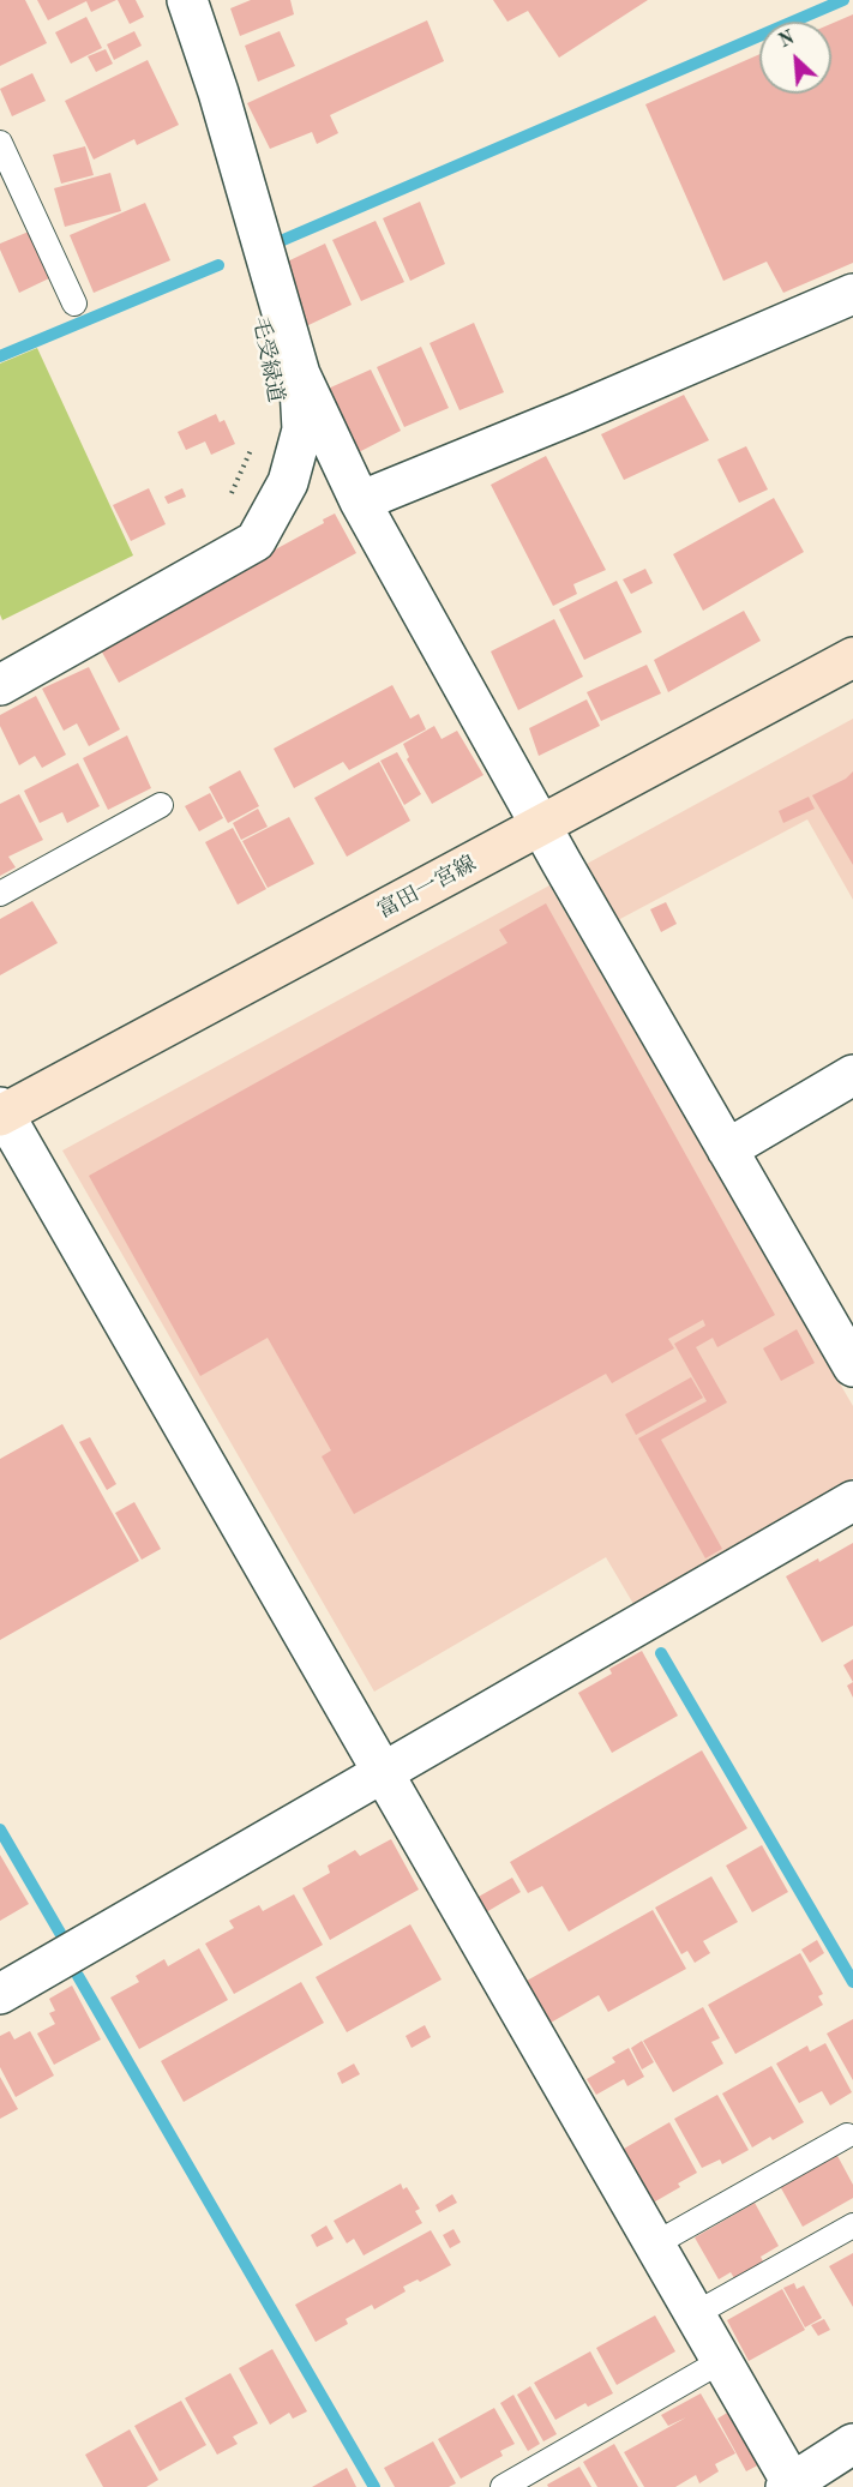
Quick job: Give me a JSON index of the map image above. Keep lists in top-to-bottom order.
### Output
{
  "streets": {
    "main road": ["富田一宮線"]
  },
  "north": "top left"
}
